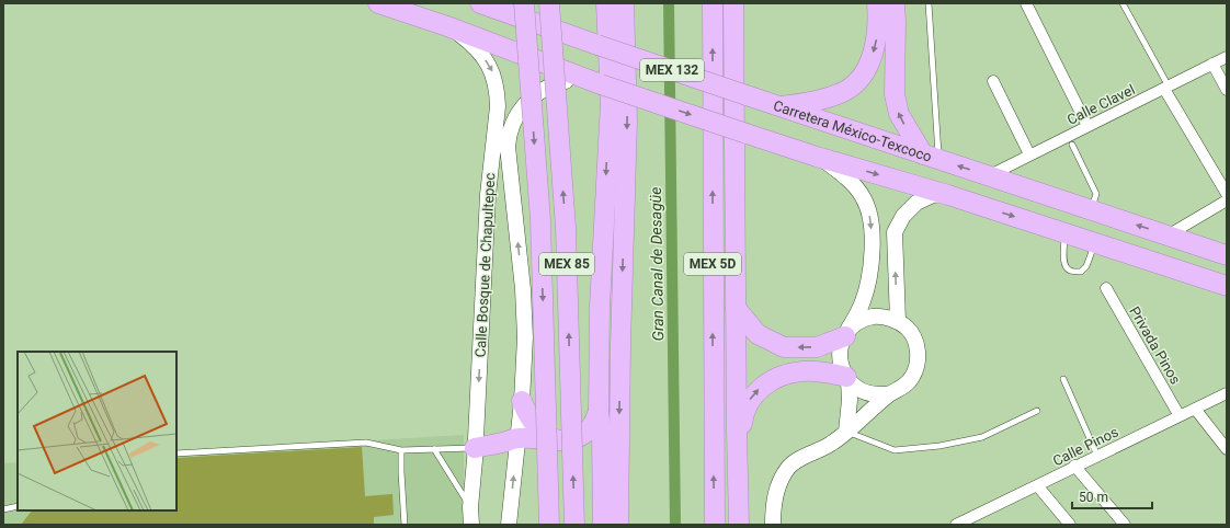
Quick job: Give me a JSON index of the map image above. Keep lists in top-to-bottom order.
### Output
{
  "streets": {
    "highway": [
      "MEX 132",
      "Carretera México-Texcoco",
      "MEX 85",
      "MEX 5D"
    ],
    "main road": ["Calle Bosque de Chapultepec"],
    "street": ["Calle Clavel", "Privada Pinos", "Calle Pinos"]
  },
  "crossings": [
    ["MEX 132", "Calle Bosque de Chapultepec"],
    ["Calle Clavel", "Carretera México-Texcoco"],
    ["Privada Pinos", "Calle Pinos"]
  ],
  "water": ["Gran Canal de Desagüe"],
  "scale_bar": "50 m"
}
